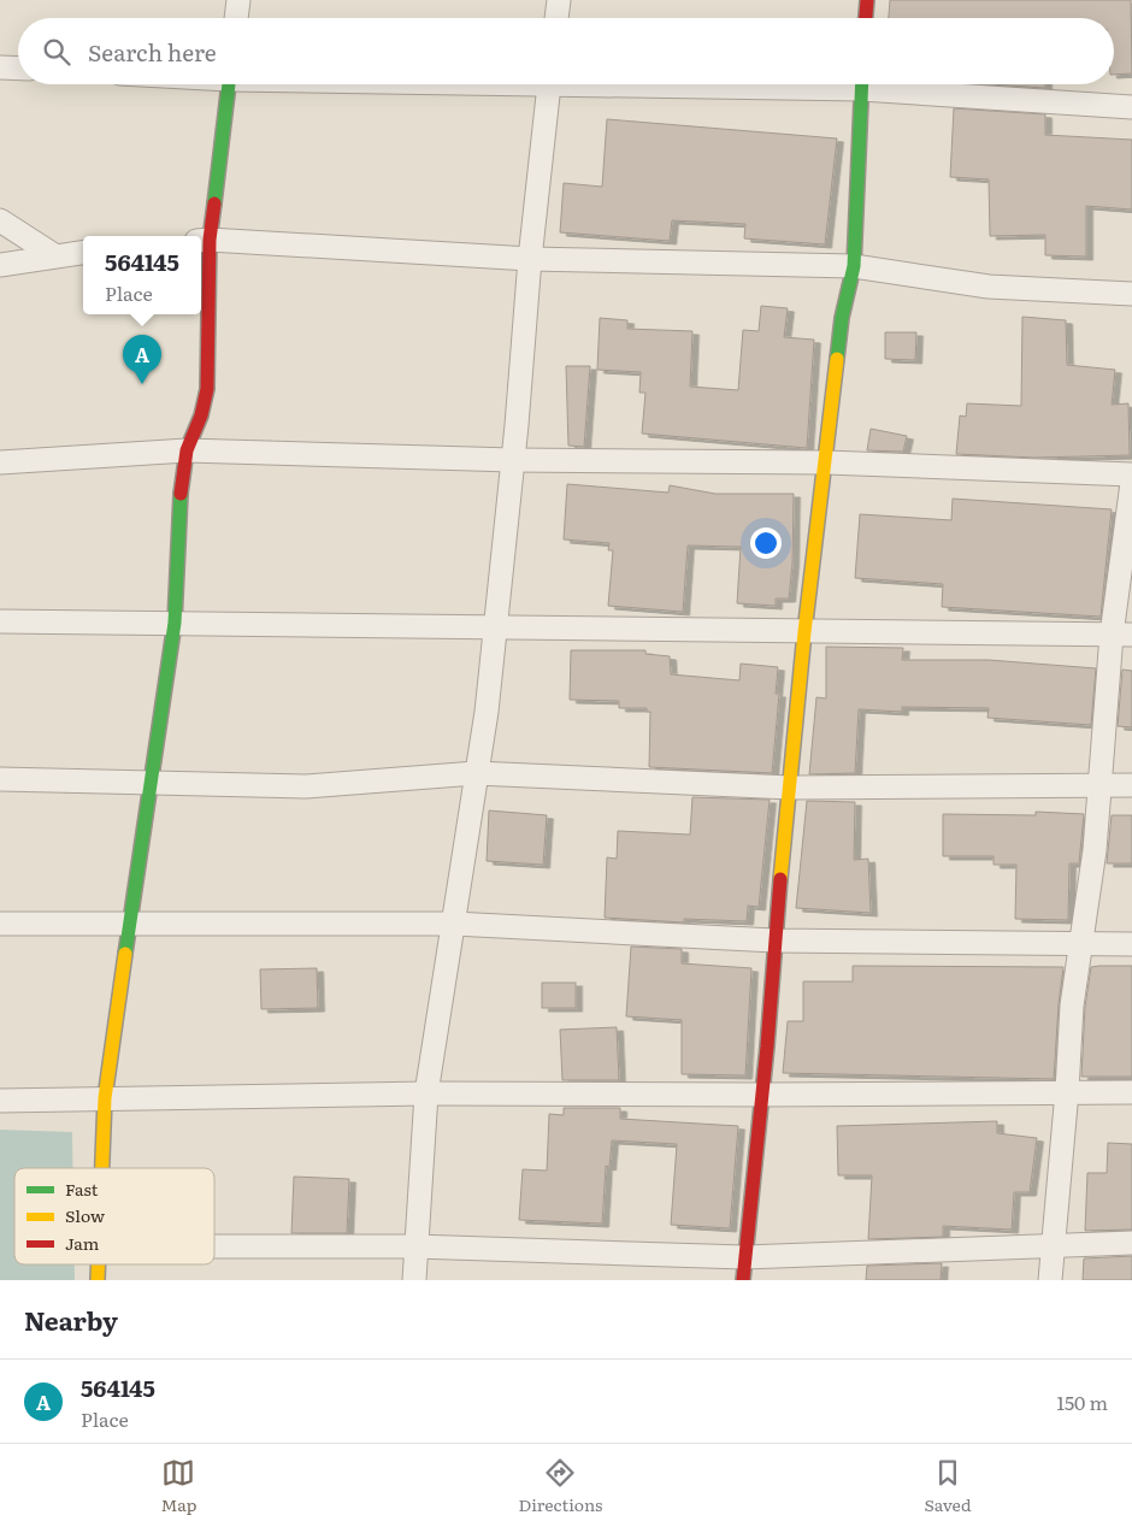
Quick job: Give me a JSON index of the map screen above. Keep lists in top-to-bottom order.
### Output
{
  "legend": ["Fast", "Slow", "Jam"],
  "page": {
    "search": "Search here",
    "popup": ["564145", "Place"],
    "pins": "A",
    "heading": "Nearby",
    "list": [
      {
        "mark": "A",
        "name": "564145",
        "note": "Place",
        "value": "150 m"
      }
    ],
    "nav": ["Map", "Directions", "Saved"]
  }
}
